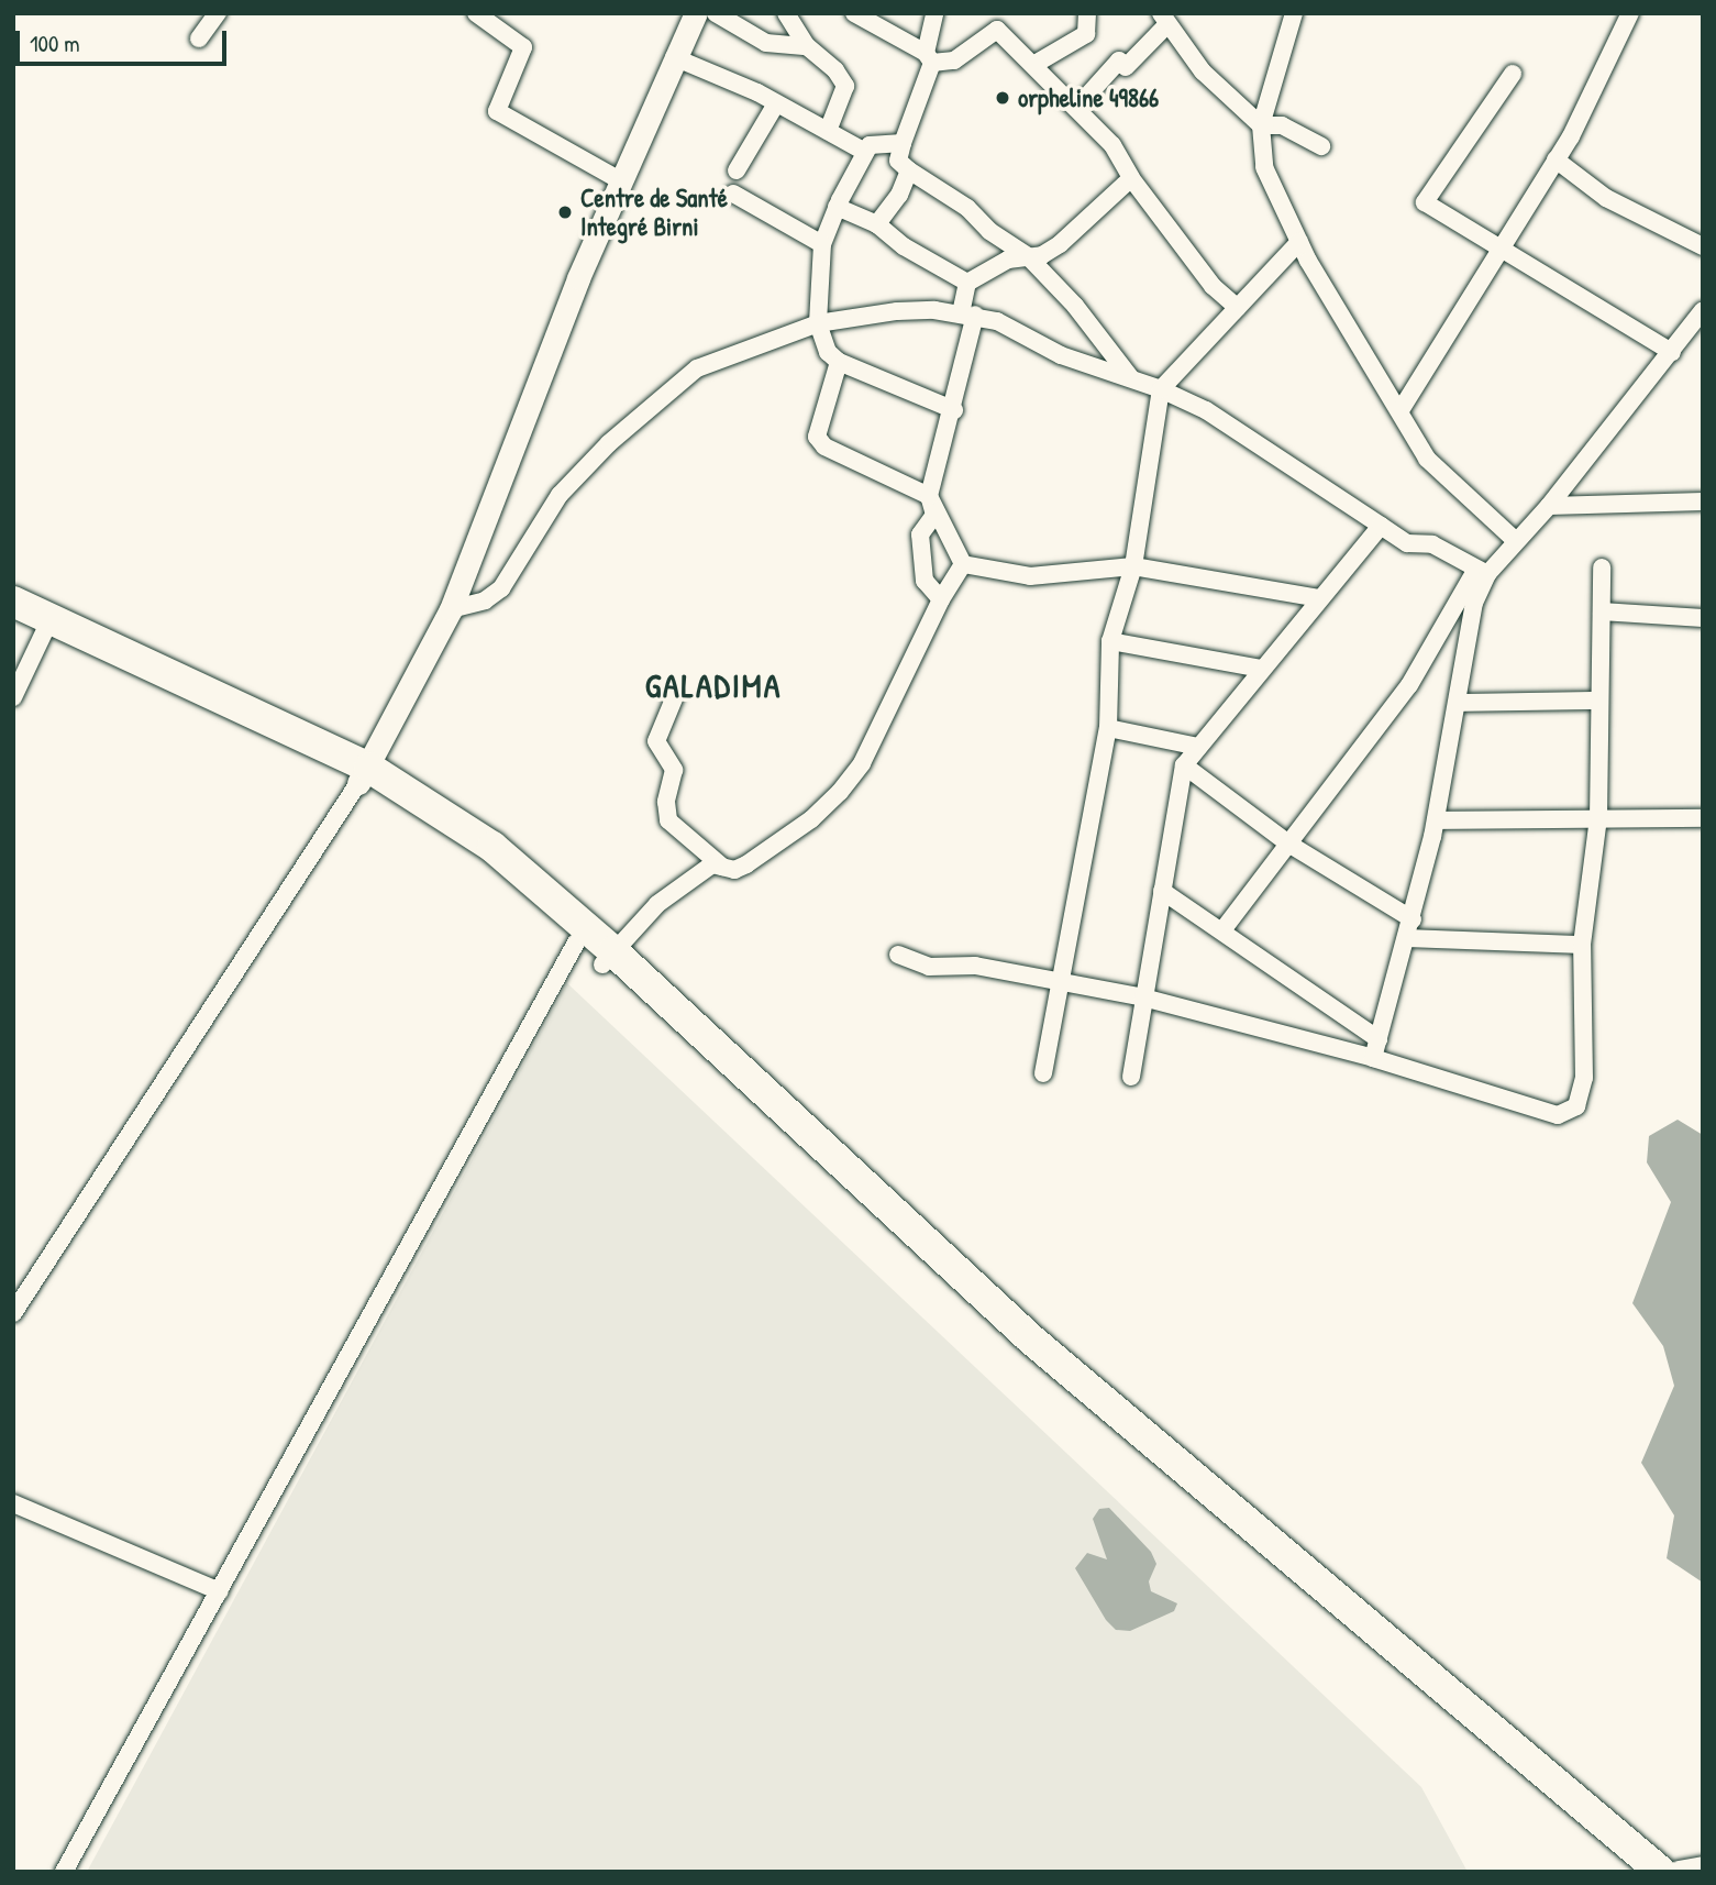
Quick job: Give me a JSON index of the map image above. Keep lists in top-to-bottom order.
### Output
{
  "districts": ["GALADIMA"],
  "places": ["orpheline 49866", "Centre de Santé Integré Birni"],
  "scale_bar": "100 m"
}
